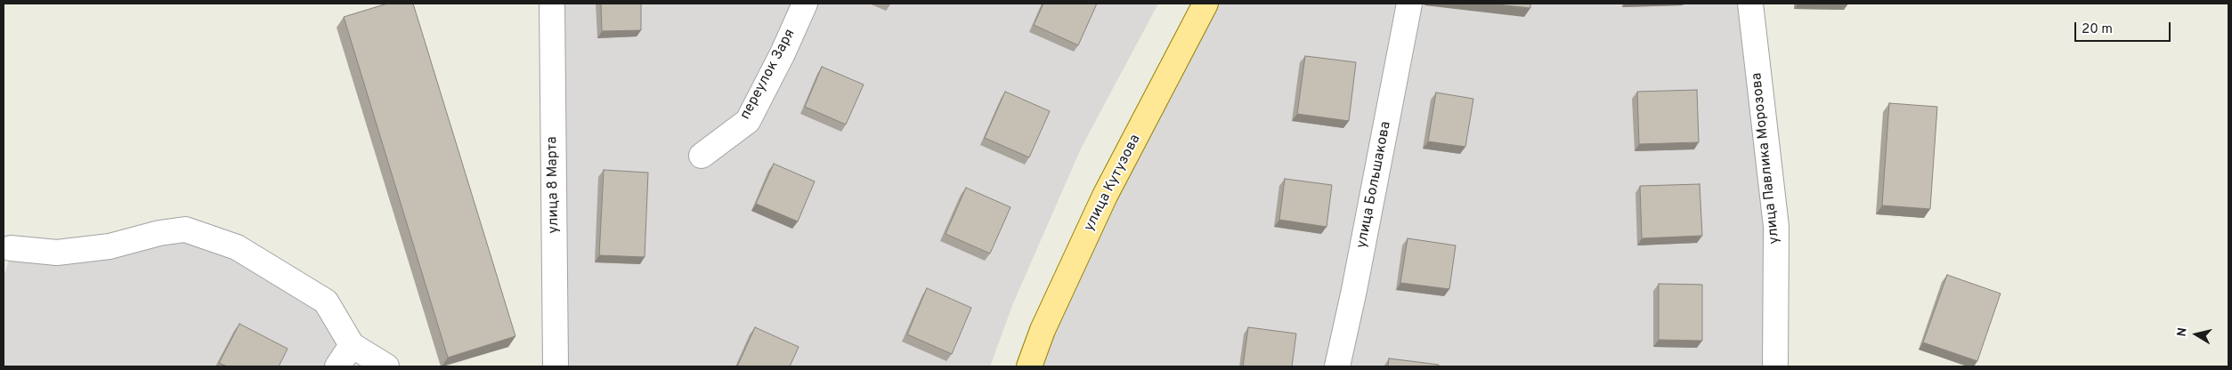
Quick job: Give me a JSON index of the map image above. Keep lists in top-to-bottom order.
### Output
{
  "streets": {
    "main road": ["улица Кутузова"],
    "street": [
      "переулок Заря",
      "улица Павлика Морозова",
      "улица 8 Марта",
      "улица Большакова"
    ]
  },
  "scale_bar": "20 m",
  "north": "left"
}
